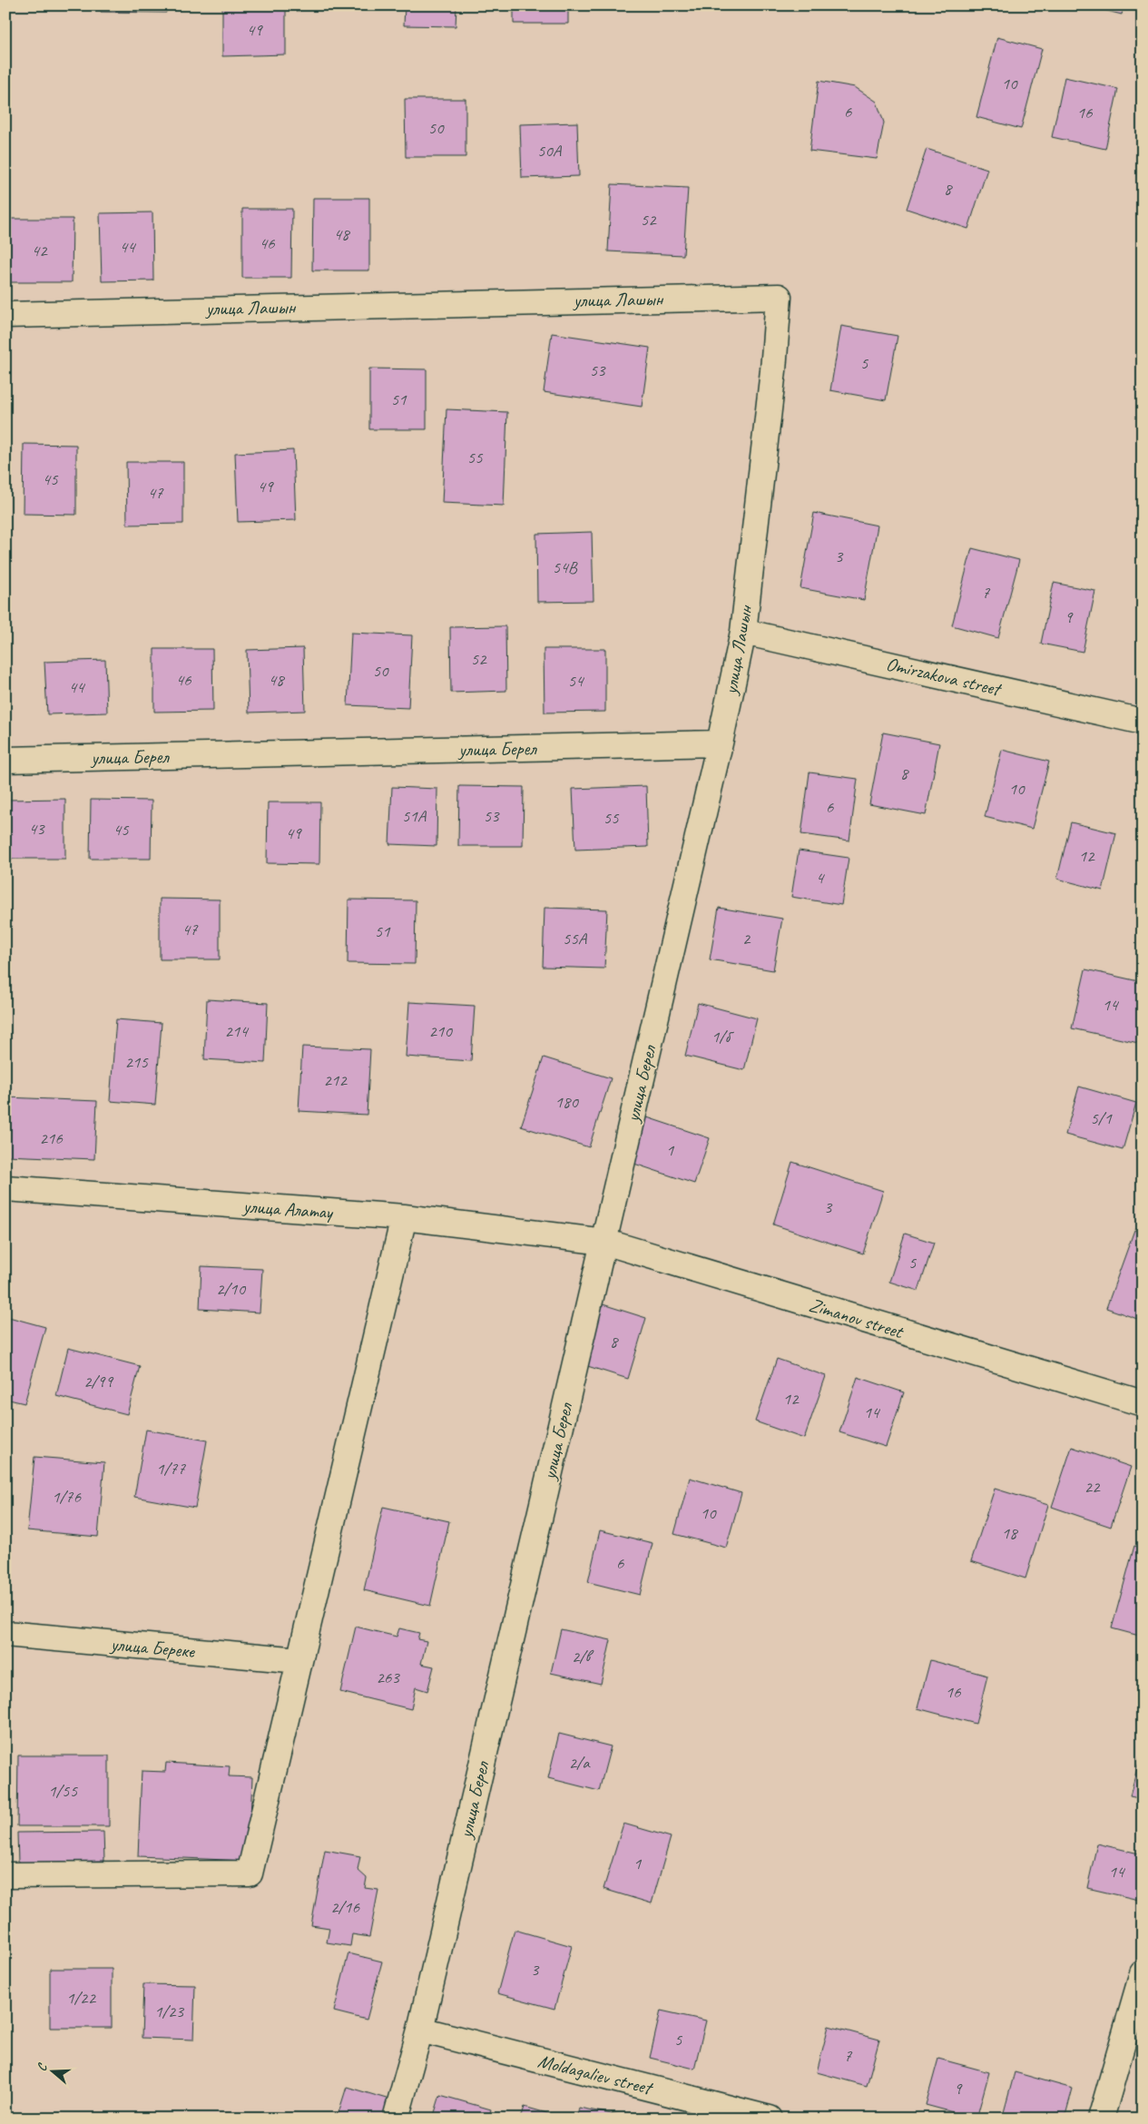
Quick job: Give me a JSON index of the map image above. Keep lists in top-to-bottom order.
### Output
{
  "streets": {
    "street": [
      "улица Лашын",
      "Omirzakova street",
      "улица Берел",
      "улица Алатау",
      "Zimanov street",
      "улица Береке",
      "Moldagaliev street"
    ]
  },
  "crossings": [
    ["улица Лашын", "Omirzakova street"],
    ["улица Лашын", "улица Берел"],
    ["улица Берел", "Zimanov street"],
    ["улица Берел", "Moldagaliev street"],
    ["улица Алатау", "Zimanov street"]
  ],
  "house_numbers": [
    "49",
    "10",
    "6",
    "16",
    "50",
    "50А",
    "8",
    "52",
    "48",
    "46",
    "44",
    "42",
    "5",
    "53",
    "51",
    "55",
    "45",
    "49",
    "47",
    "3",
    "54В",
    "7",
    "9",
    "52",
    "50",
    "46",
    "48",
    "54",
    "44",
    "8",
    "10",
    "6",
    "51А",
    "53",
    "55",
    "43",
    "45",
    "49",
    "12",
    "4",
    "47",
    "51",
    "55А",
    "2",
    "14",
    "214",
    "210",
    "1/б",
    "215",
    "212",
    "180",
    "5/1",
    "216",
    "1",
    "3",
    "5",
    "2/10",
    "8",
    "2/99",
    "12",
    "14",
    "1/77",
    "22",
    "1/76",
    "10",
    "18",
    "6",
    "2/в",
    "263",
    "16",
    "2/а",
    "1/55",
    "1",
    "14",
    "2/16",
    "3",
    "1/22",
    "1/23",
    "5",
    "7",
    "9"
  ],
  "north": "left"
}
